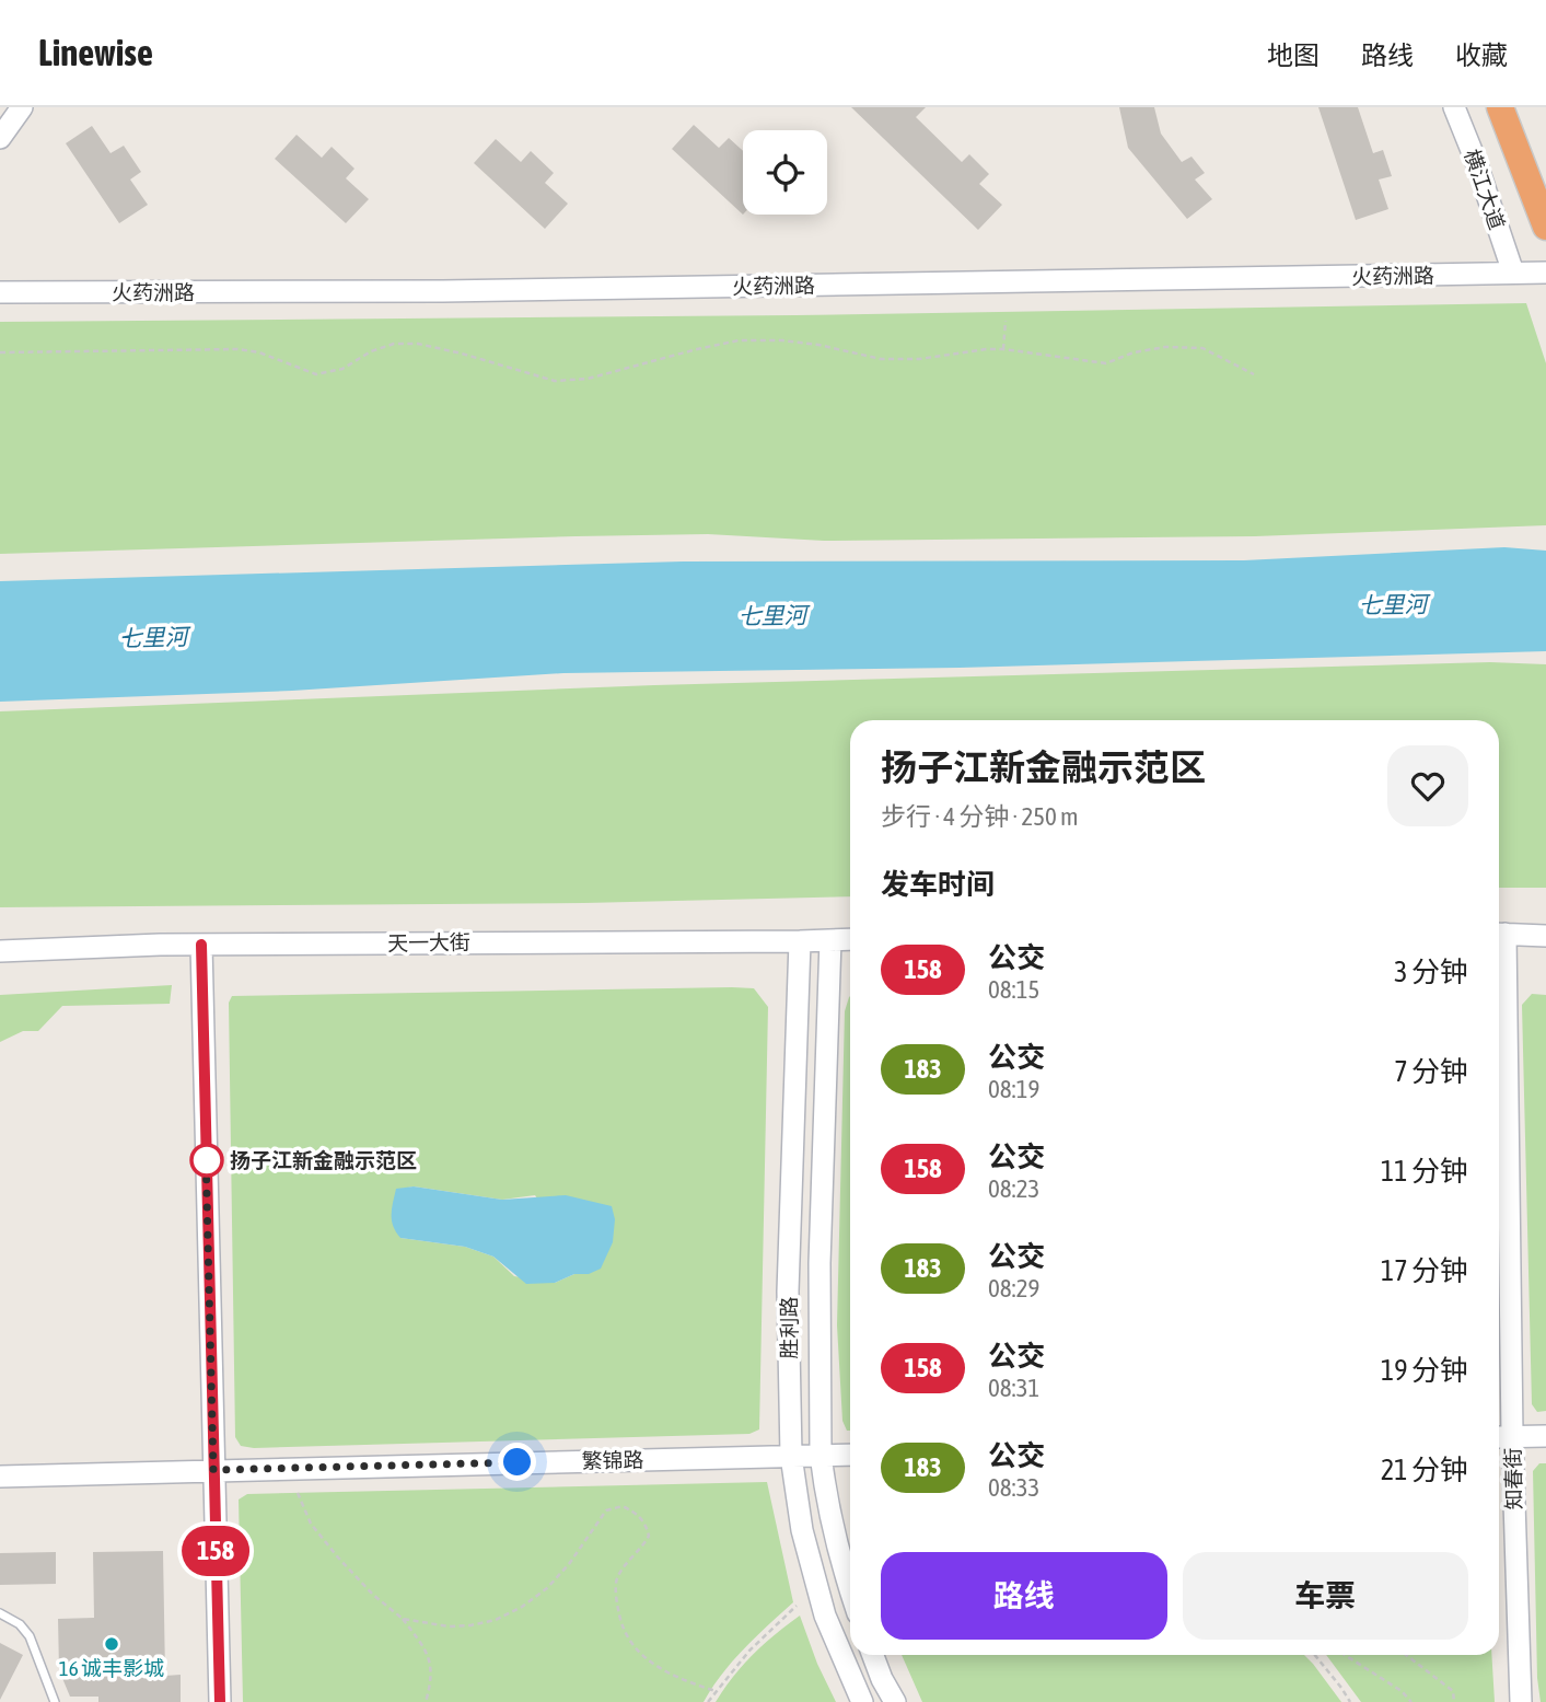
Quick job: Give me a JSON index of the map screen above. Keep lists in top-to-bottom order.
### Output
{
  "streets": {
    "street": [
      "横江大道",
      "火药洲路",
      "天一大街",
      "胜利路",
      "繁锦路",
      "知春街"
    ]
  },
  "crossings": [
    ["横江大道", "火药洲路"],
    ["天一大街", "胜利路"],
    ["胜利路", "繁锦路"]
  ],
  "water": ["七里河"],
  "places": ["扬子江新金融示范区", "16 诚丰影城"],
  "lines": ["bus line 158"],
  "page": {
    "header": "Linewise",
    "nav": ["地图", "路线", "收藏"],
    "on_map": "158",
    "heading": [
      ["扬子江新金融示范区", "步行 · 4 分钟 · 250 m"],
      "发车时间"
    ],
    "list": [
      {
        "mark": "158",
        "name": "公交",
        "note": "08:15",
        "value": "3 分钟"
      },
      {
        "mark": "183",
        "name": "公交",
        "note": "08:19",
        "value": "7 分钟"
      },
      {
        "mark": "158",
        "name": "公交",
        "note": "08:23",
        "value": "11 分钟"
      },
      {
        "mark": "183",
        "name": "公交",
        "note": "08:29",
        "value": "17 分钟"
      },
      {
        "mark": "158",
        "name": "公交",
        "note": "08:31",
        "value": "19 分钟"
      },
      {
        "mark": "183",
        "name": "公交",
        "note": "08:33",
        "value": "21 分钟"
      }
    ],
    "buttons": ["路线", "车票"]
  }
}
